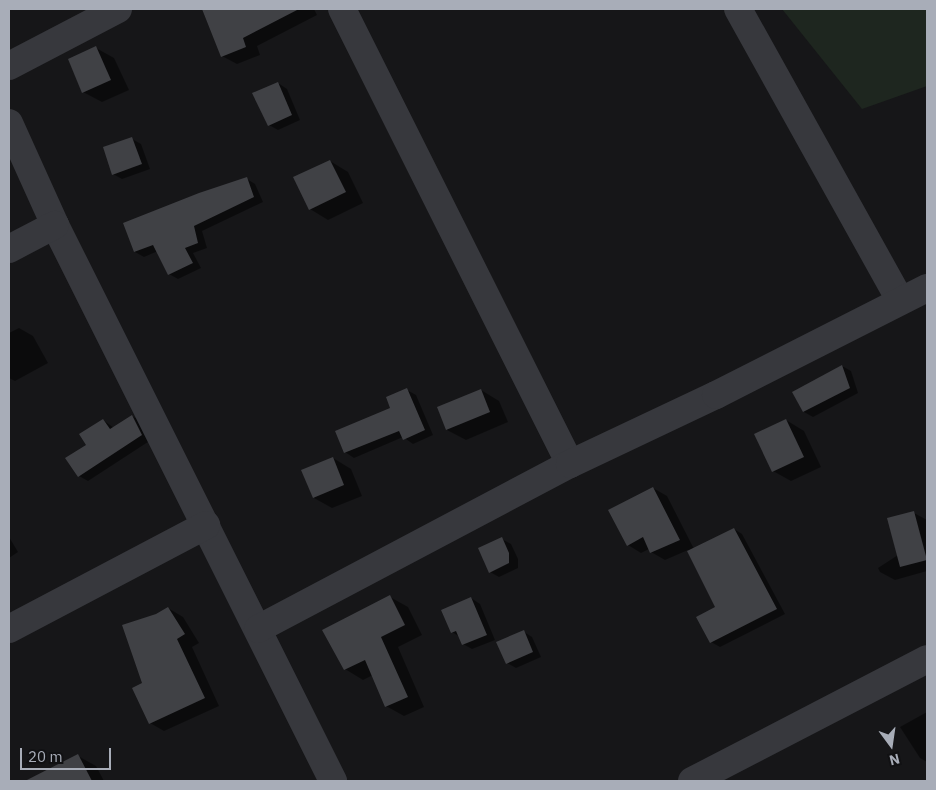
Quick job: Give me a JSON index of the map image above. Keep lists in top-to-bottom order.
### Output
{
  "scale_bar": "20 m",
  "north": "bottom"
}
